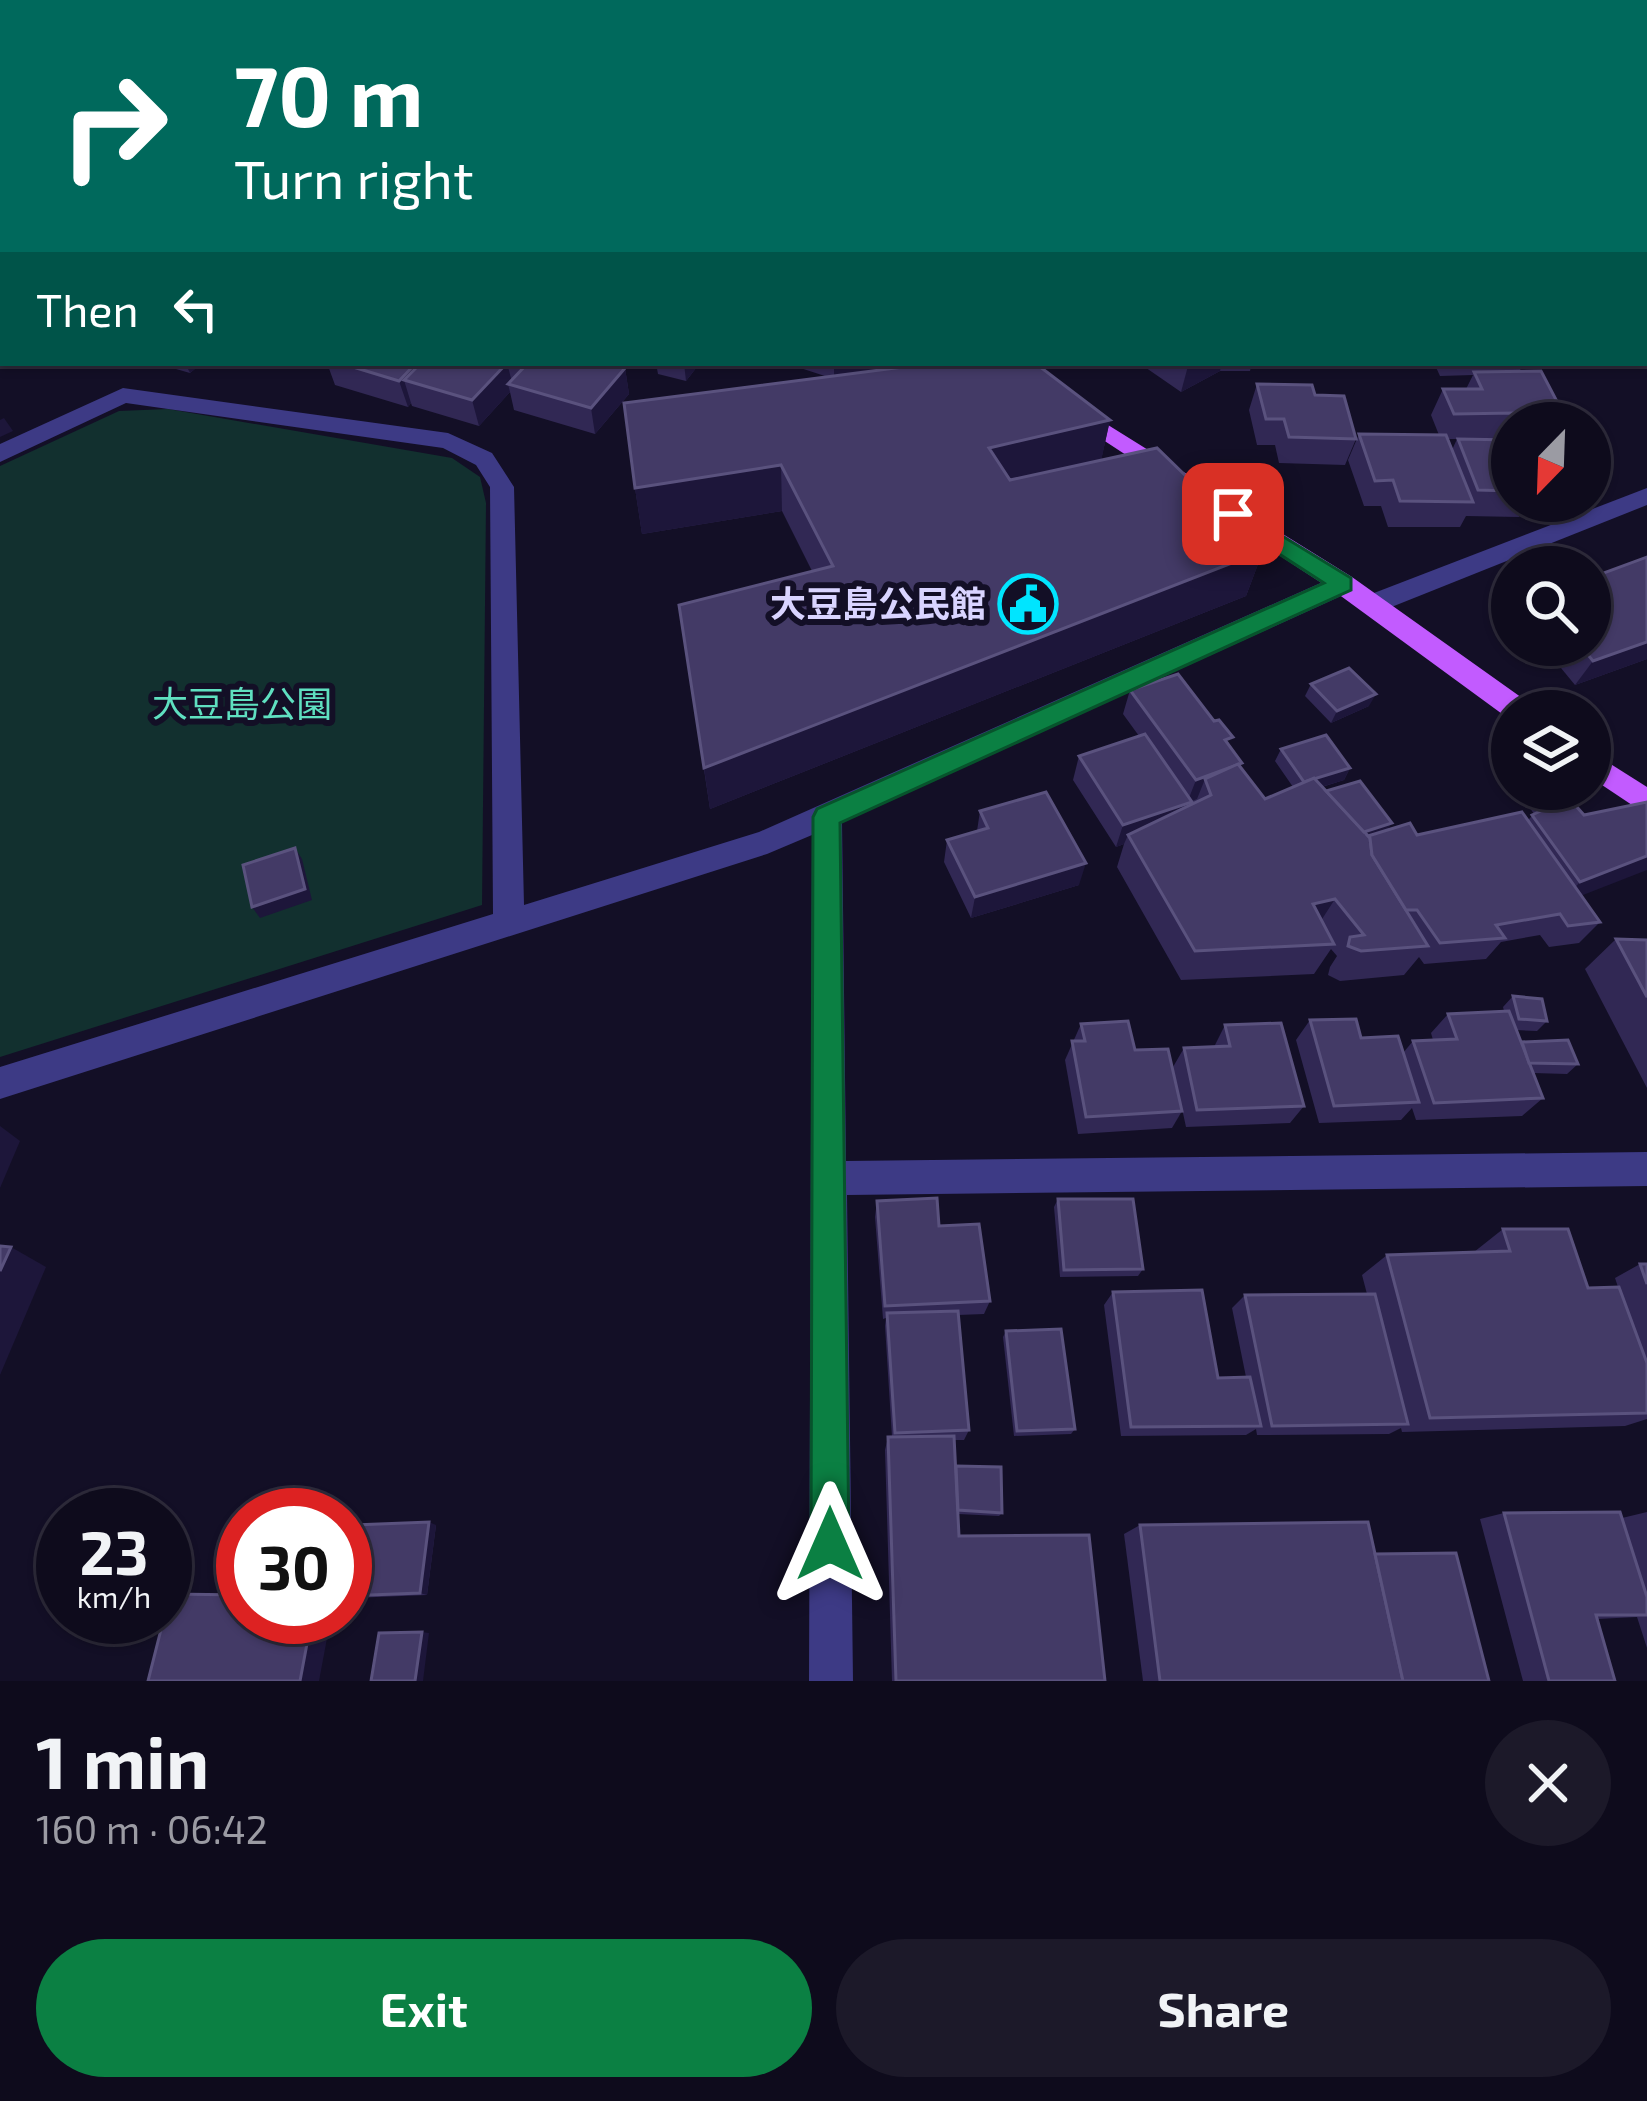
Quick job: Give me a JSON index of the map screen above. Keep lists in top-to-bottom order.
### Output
{
  "parks": ["大豆島公園"],
  "places": {
    "public building": ["大豆島公民館"]
  },
  "north": "bottom left",
  "page": {
    "turn": ["70 m", "Turn right"],
    "then": "Then",
    "speed": "23 km/h",
    "limit": "30",
    "heading": ["1 min", "160 m · 06:42"],
    "buttons": ["Exit", "Share"]
  }
}
